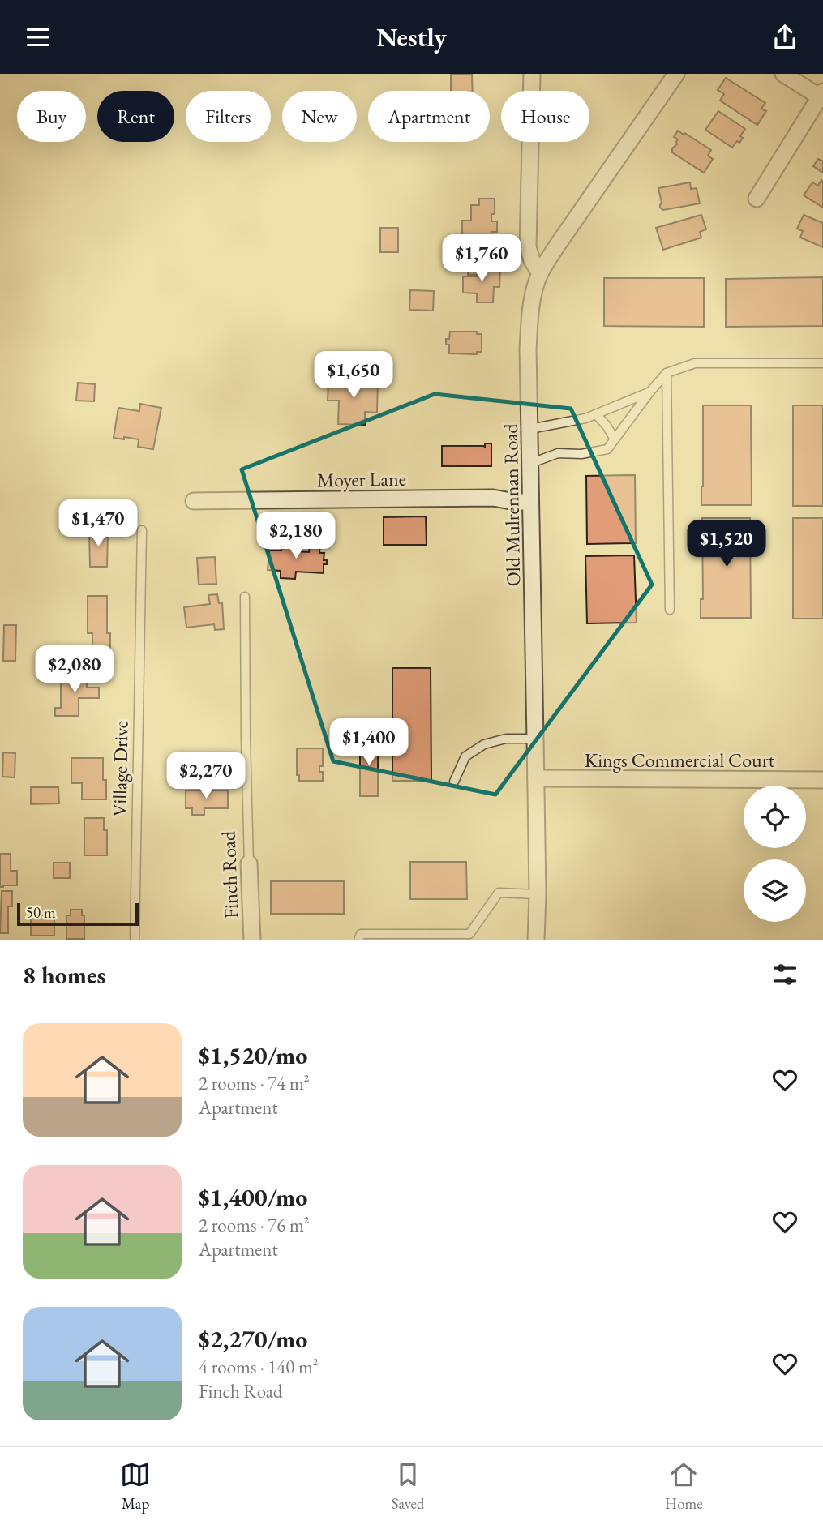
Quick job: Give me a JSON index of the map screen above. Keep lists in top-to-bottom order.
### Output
{
  "streets": {
    "street": [
      "Moyer Lane",
      "Old Mulrennan Road",
      "Kings Commercial Court",
      "Finch Road"
    ],
    "lane": ["Village Drive"]
  },
  "crossings": [
    ["Moyer Lane", "Old Mulrennan Road"],
    ["Old Mulrennan Road", "Kings Commercial Court"]
  ],
  "scale_bar": "50 m",
  "page": {
    "header": "Nestly",
    "chip": [
      "Buy",
      "Rent",
      "Filters",
      "New",
      "Apartment",
      "House"
    ],
    "price": [
      "$1,760",
      "$1,650",
      "$1,470",
      "$2,180",
      "$1,520",
      "$2,080",
      "$1,400",
      "$2,270"
    ],
    "scale": "50 m",
    "heading": "8 homes",
    "list": [
      {
        "name": "$1,520/mo",
        "note": "2 rooms · 74 m² · Apartment"
      },
      {
        "name": "$1,400/mo",
        "note": "2 rooms · 76 m² · Apartment"
      },
      {
        "name": "$2,270/mo",
        "note": "4 rooms · 140 m² · Finch Road"
      }
    ],
    "tabs": ["Map", "Saved", "Home"]
  }
}
